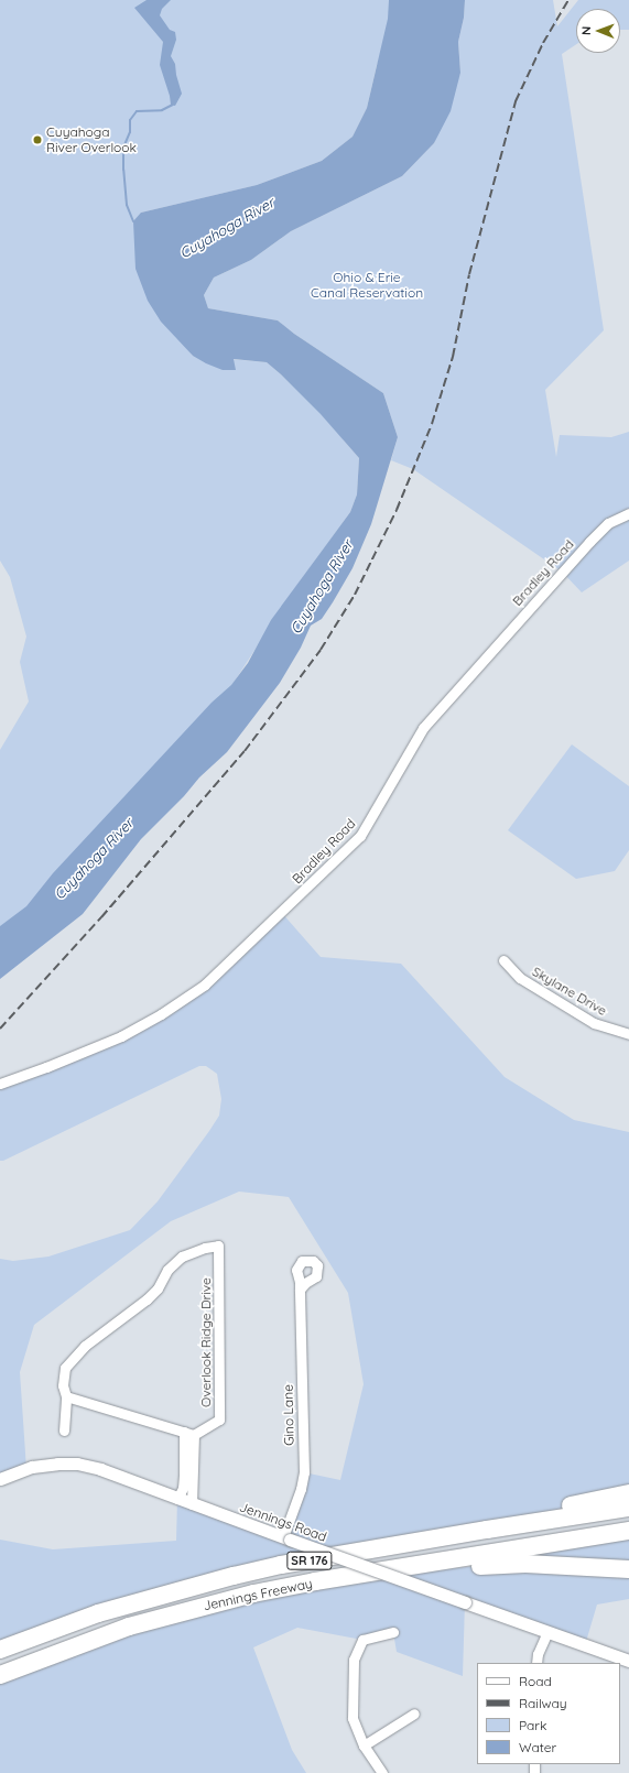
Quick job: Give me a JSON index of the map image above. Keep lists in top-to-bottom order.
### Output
{
  "streets": {
    "highway": ["SR 176", "Jennings Freeway"],
    "street": [
      "Bradley Road",
      "Skylane Drive",
      "Overlook Ridge Drive",
      "Gino Lane",
      "Jennings Road"
    ]
  },
  "crossings": [
    ["Gino Lane", "Jennings Road"]
  ],
  "water": ["Cuyahoga River"],
  "parks": ["Ohio & Erie Canal Reservation"],
  "places": ["Cuyahoga River Overlook"],
  "legend": [
    "Road",
    "Railway",
    "Park",
    "Water"
  ],
  "north": "left"
}
